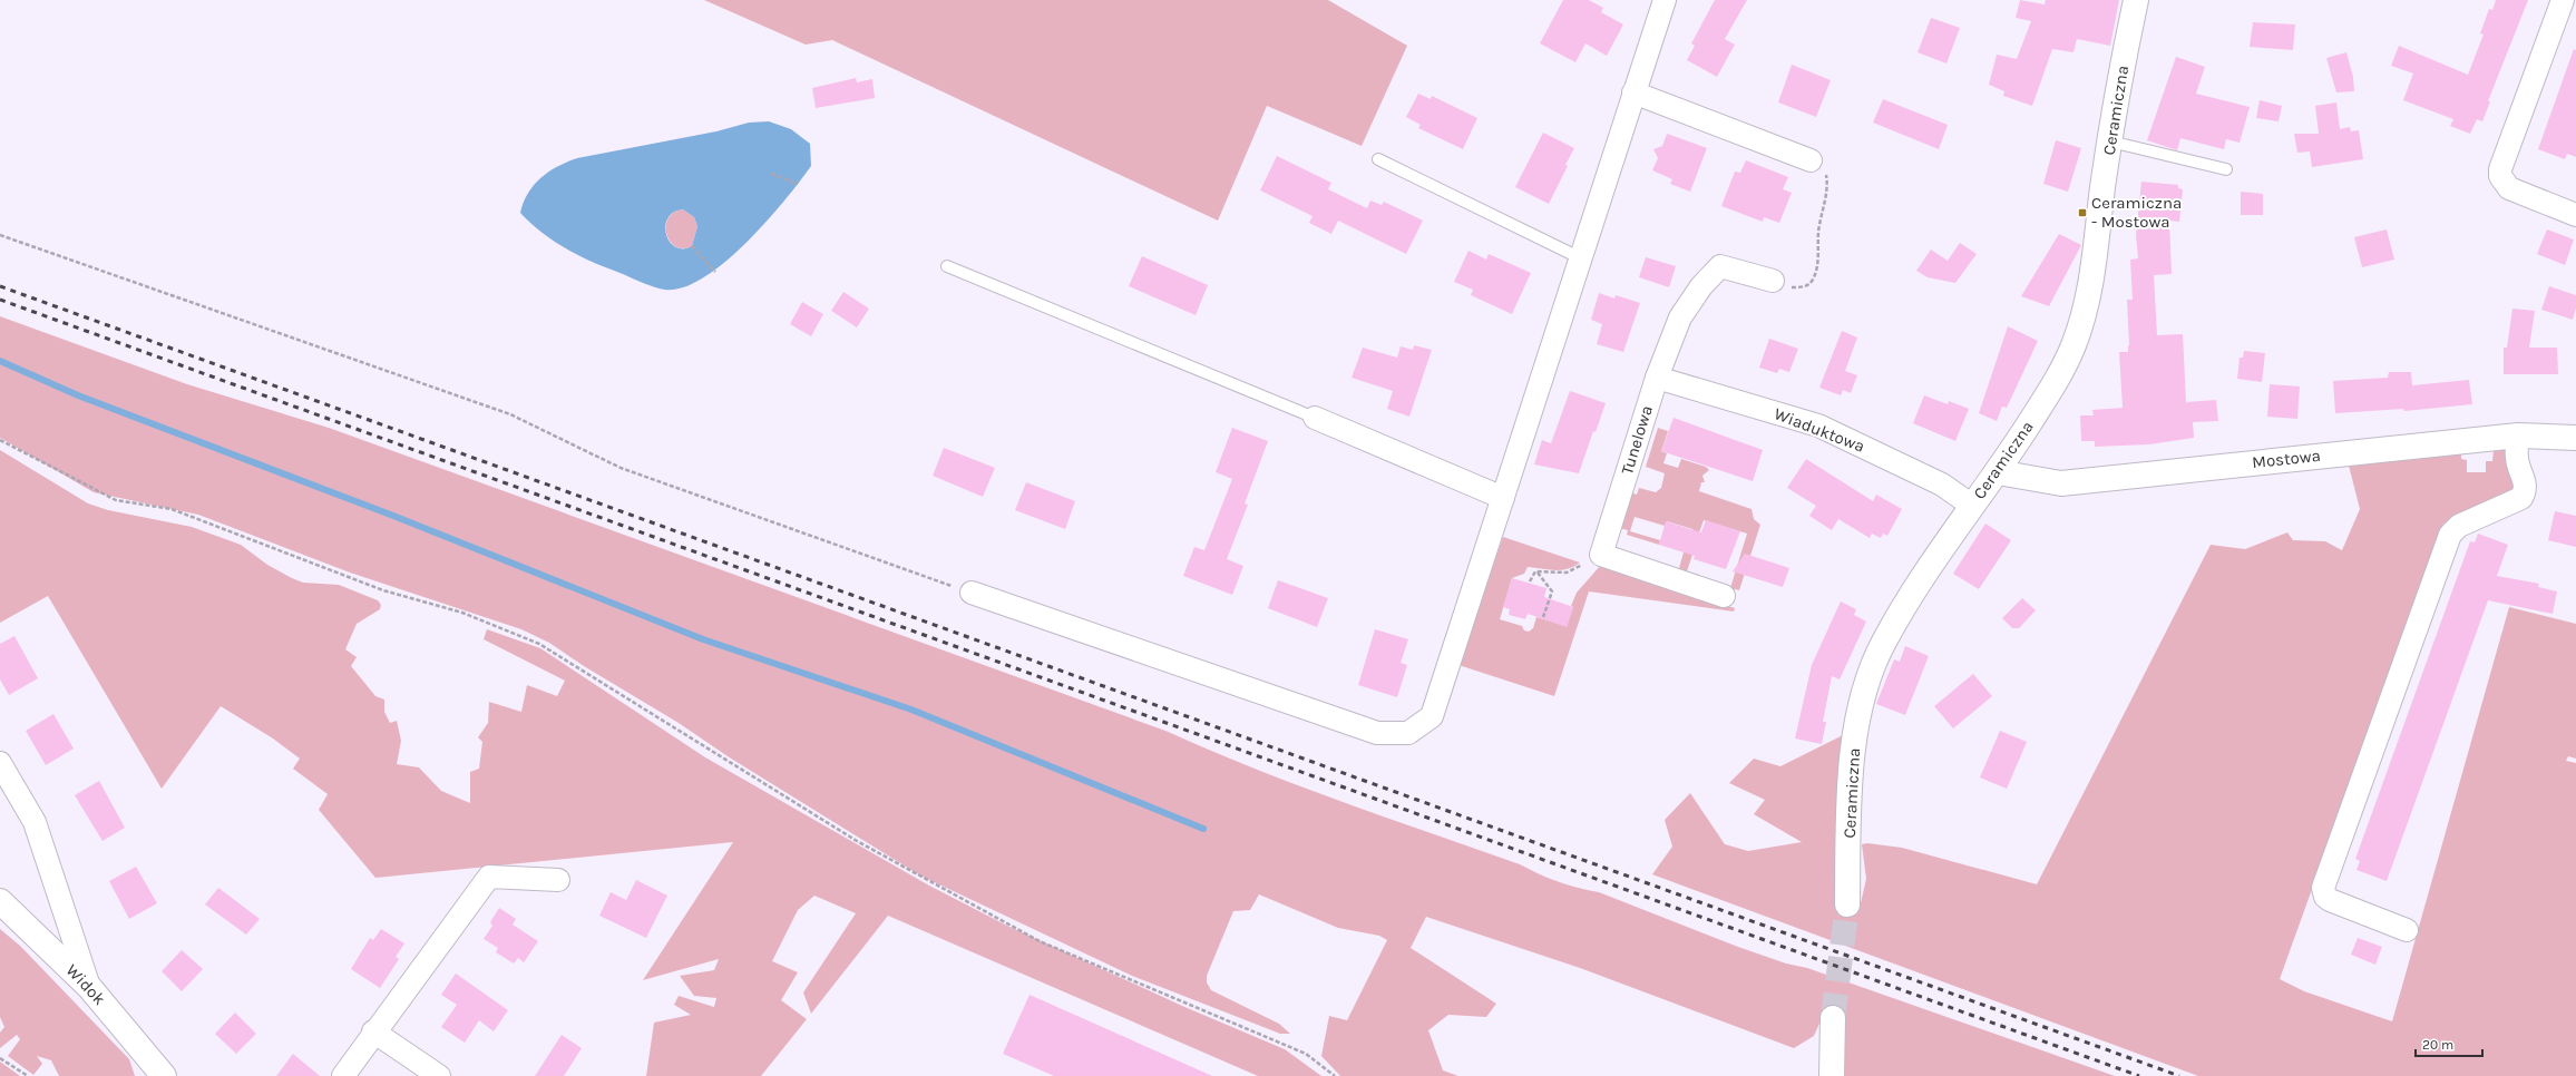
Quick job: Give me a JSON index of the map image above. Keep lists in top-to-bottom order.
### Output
{
  "streets": {
    "street": [
      "Ceramiczna",
      "Wiaduktowa",
      "Tunelowa",
      "Mostowa",
      "Widok"
    ]
  },
  "crossings": [
    ["Ceramiczna", "Wiaduktowa"],
    ["Ceramiczna", "Mostowa"],
    ["Wiaduktowa", "Tunelowa"]
  ],
  "places": {
    "transit": ["Ceramiczna - Mostowa"]
  },
  "scale_bar": "20 m"
}
